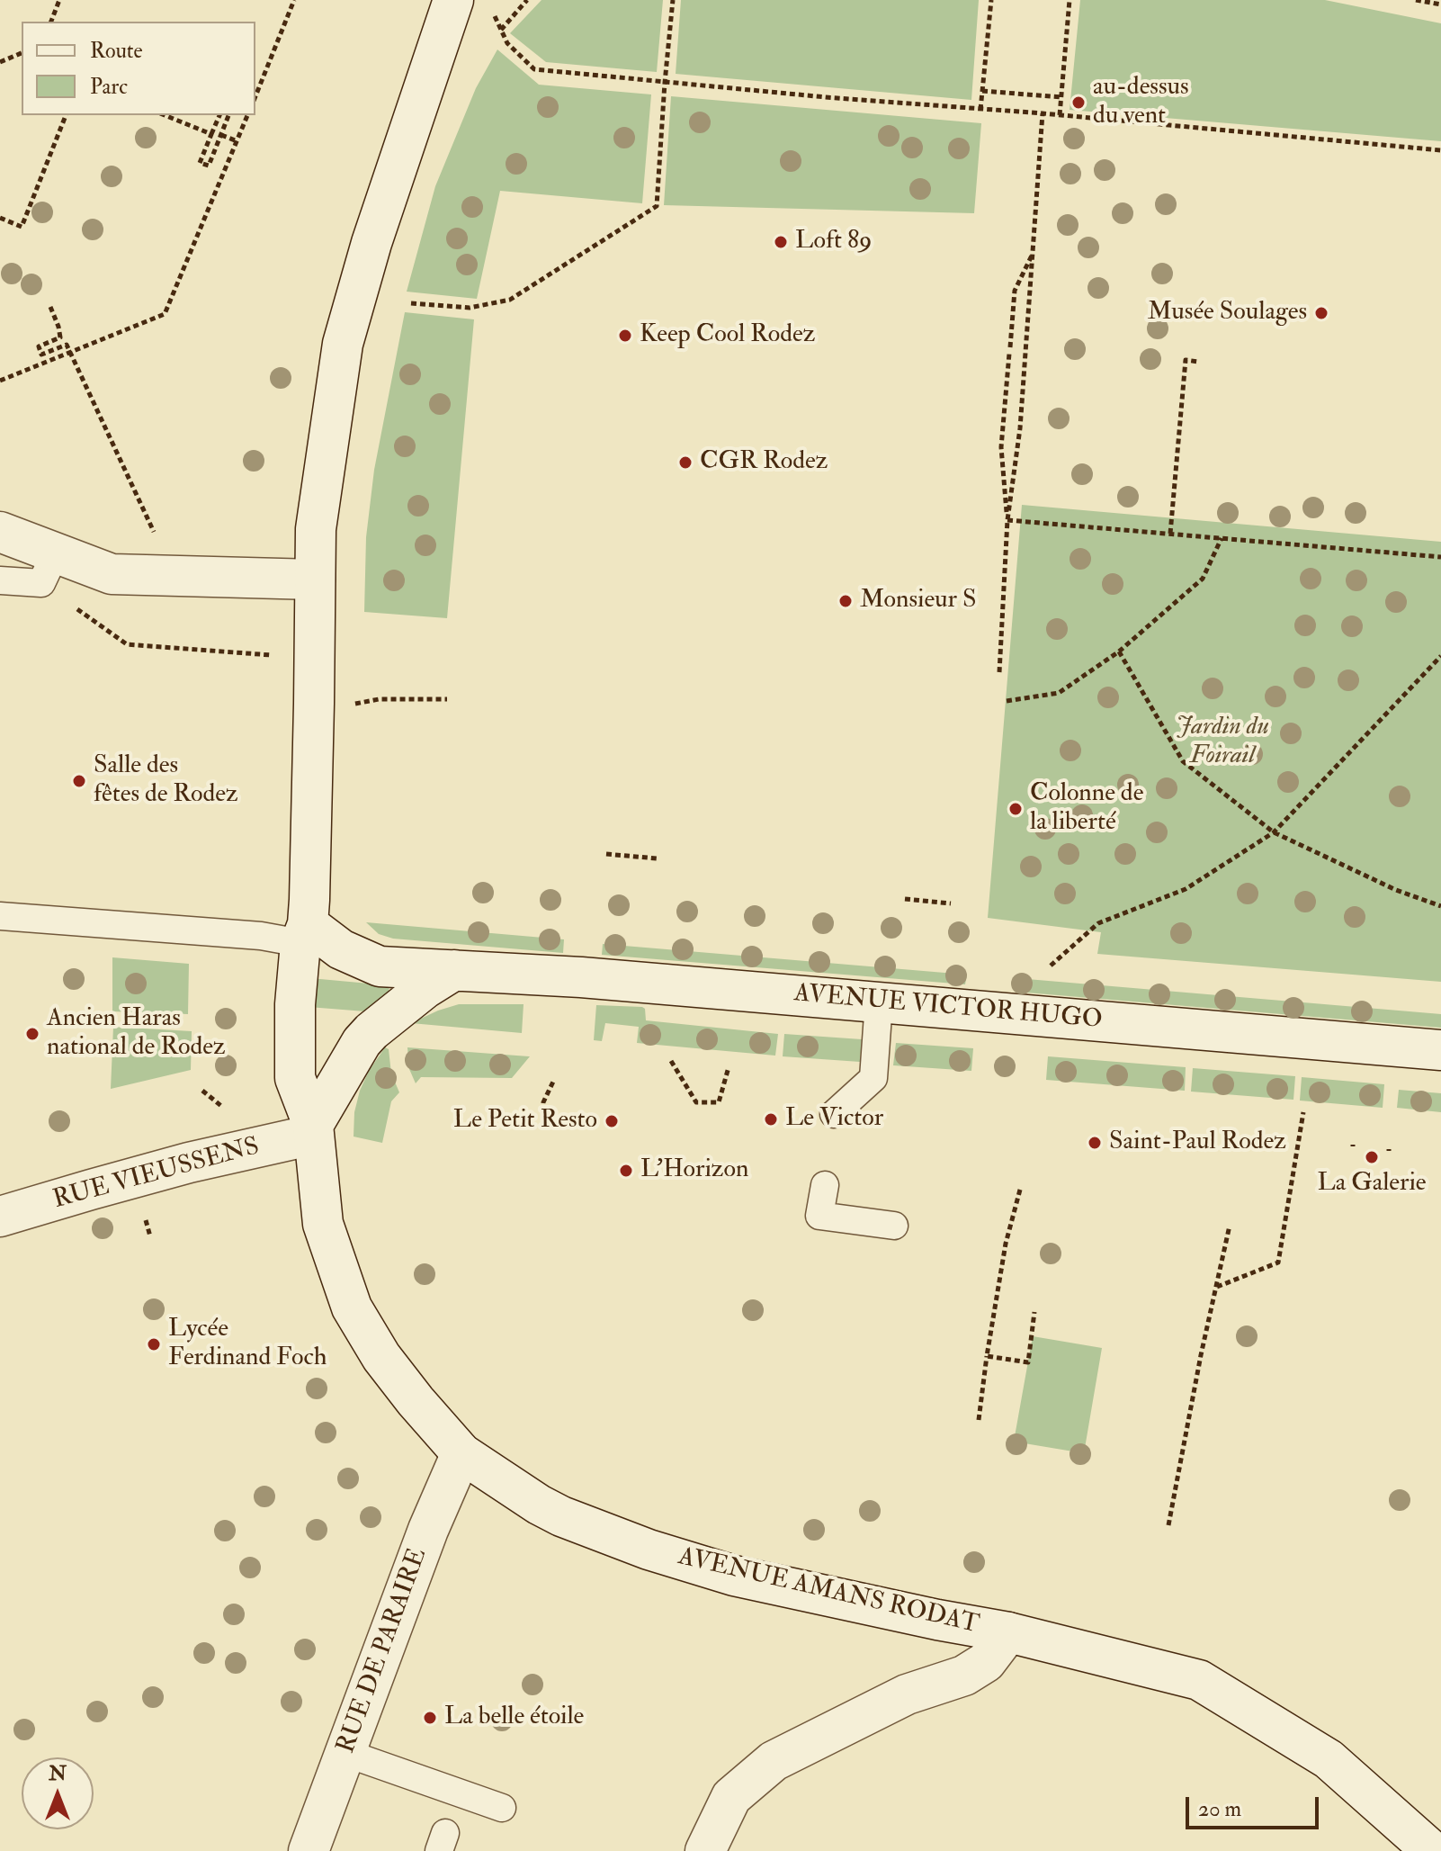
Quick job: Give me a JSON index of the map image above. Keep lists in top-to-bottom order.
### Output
{
  "streets": {
    "main road": [
      "AVENUE VICTOR HUGO",
      "RUE VIEUSSENS",
      "AVENUE AMANS RODAT",
      "RUE DE PARAIRE"
    ]
  },
  "crossings": [
    ["AVENUE VICTOR HUGO", "AVENUE AMANS RODAT"],
    ["RUE VIEUSSENS", "AVENUE AMANS RODAT"],
    ["AVENUE AMANS RODAT", "RUE DE PARAIRE"]
  ],
  "parks": ["Jardin du Foirail"],
  "places": [
    "au-dessus du vent",
    "Loft 89",
    "Musée Soulages",
    "Keep Cool Rodez",
    "CGR Rodez",
    "Monsieur S",
    "Salle des fêtes de Rodez",
    "Colonne de la liberté",
    "Ancien Haras national de Rodez",
    "Le Victor",
    "Le Petit Resto",
    "Saint-Paul Rodez",
    "La Galerie",
    "L'Horizon",
    "Lycée Ferdinand Foch",
    "La belle étoile"
  ],
  "legend": ["Route", "Parc"],
  "scale_bar": "20 m",
  "north": "top"
}
